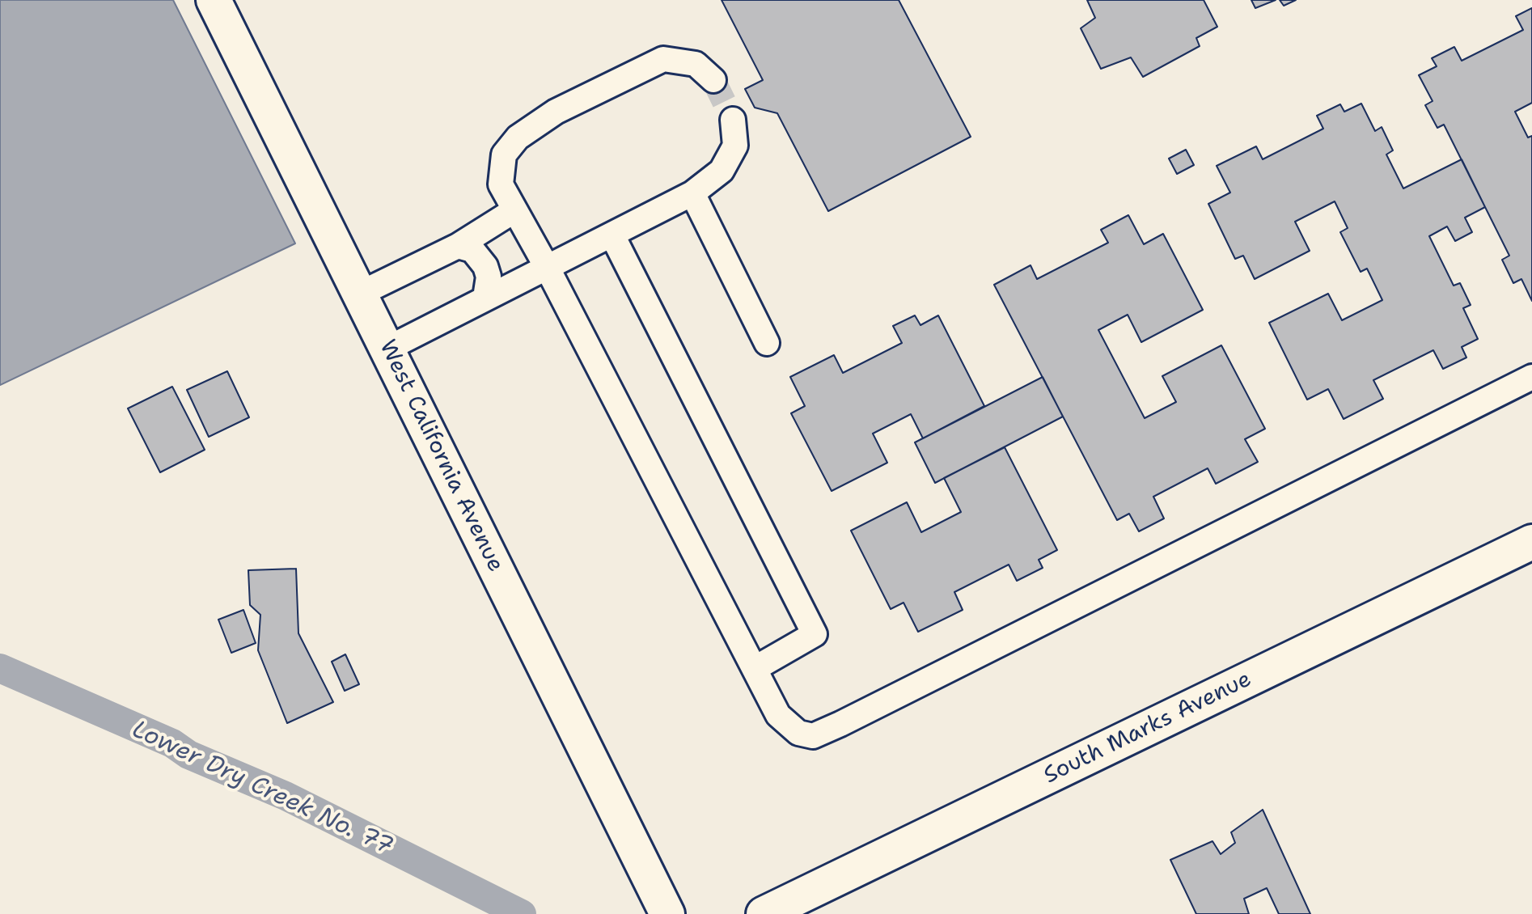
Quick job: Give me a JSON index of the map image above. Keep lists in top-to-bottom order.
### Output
{
  "streets": {
    "main road": ["West California Avenue", "South Marks Avenue"]
  },
  "water": ["Lower Dry Creek No. 77"]
}
